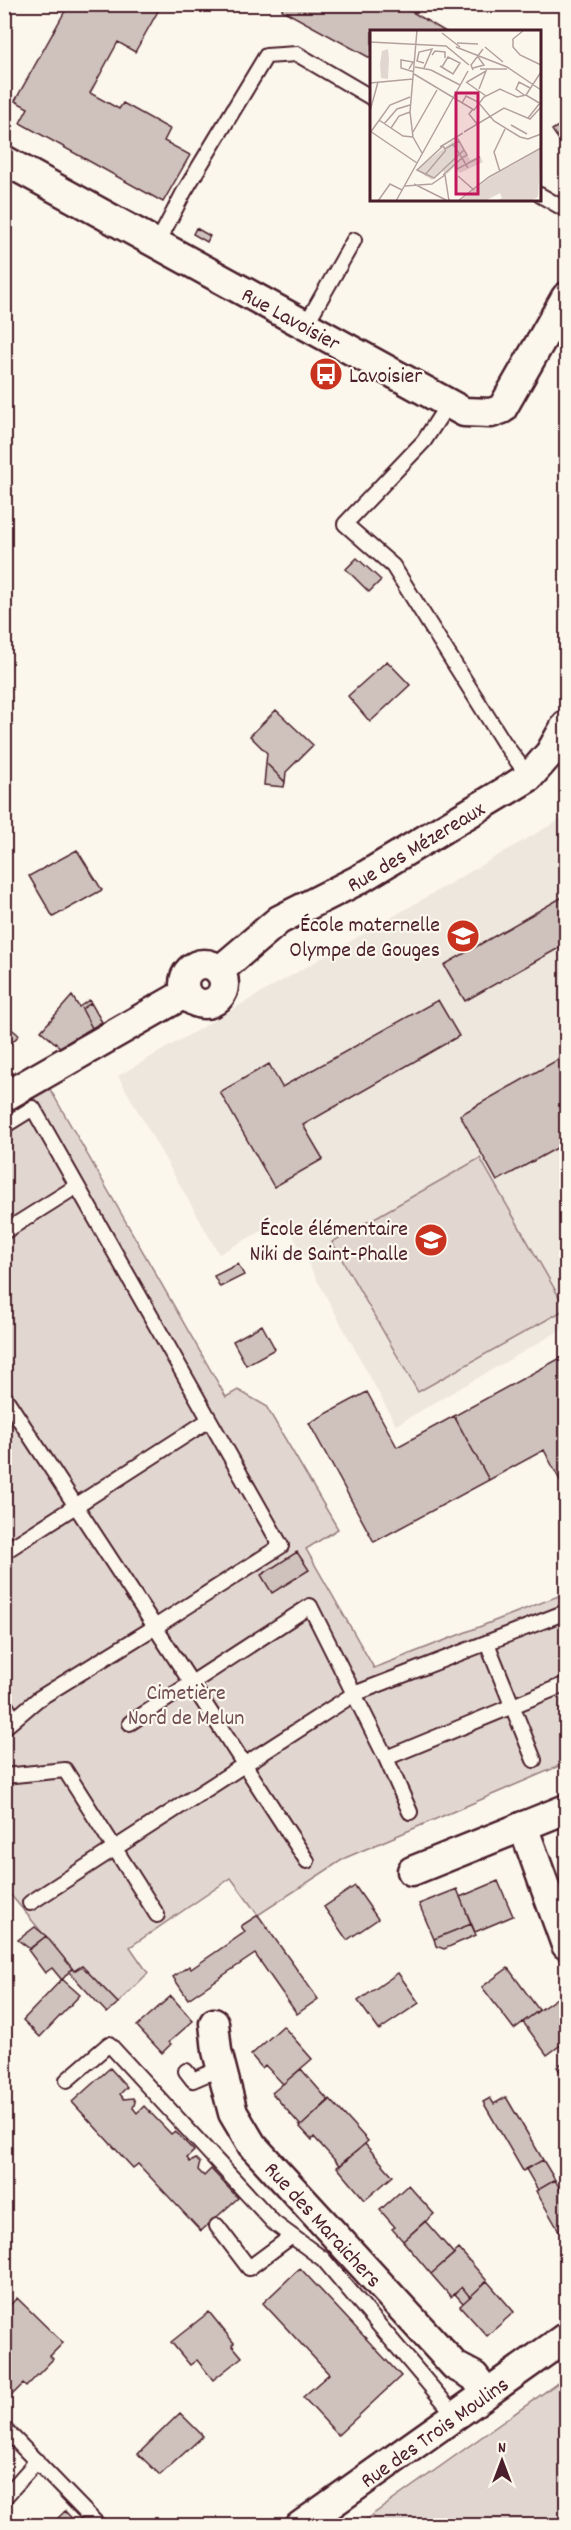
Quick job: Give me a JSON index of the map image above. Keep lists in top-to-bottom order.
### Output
{
  "streets": {
    "street": [
      "Rue Lavoisier",
      "Rue des Mézereaux",
      "Rue des Maraichers",
      "Rue des Trois Moulins"
    ]
  },
  "crossings": [
    ["Rue des Maraichers", "Rue des Trois Moulins"]
  ],
  "parks": ["Cimetière Nord de Melun"],
  "places": {
    "bus stop": ["Lavoisier"],
    "school or university": ["École maternelle Olympe de Gouges", "École élémentaire Niki de Saint-Phalle"]
  },
  "north": "top"
}
